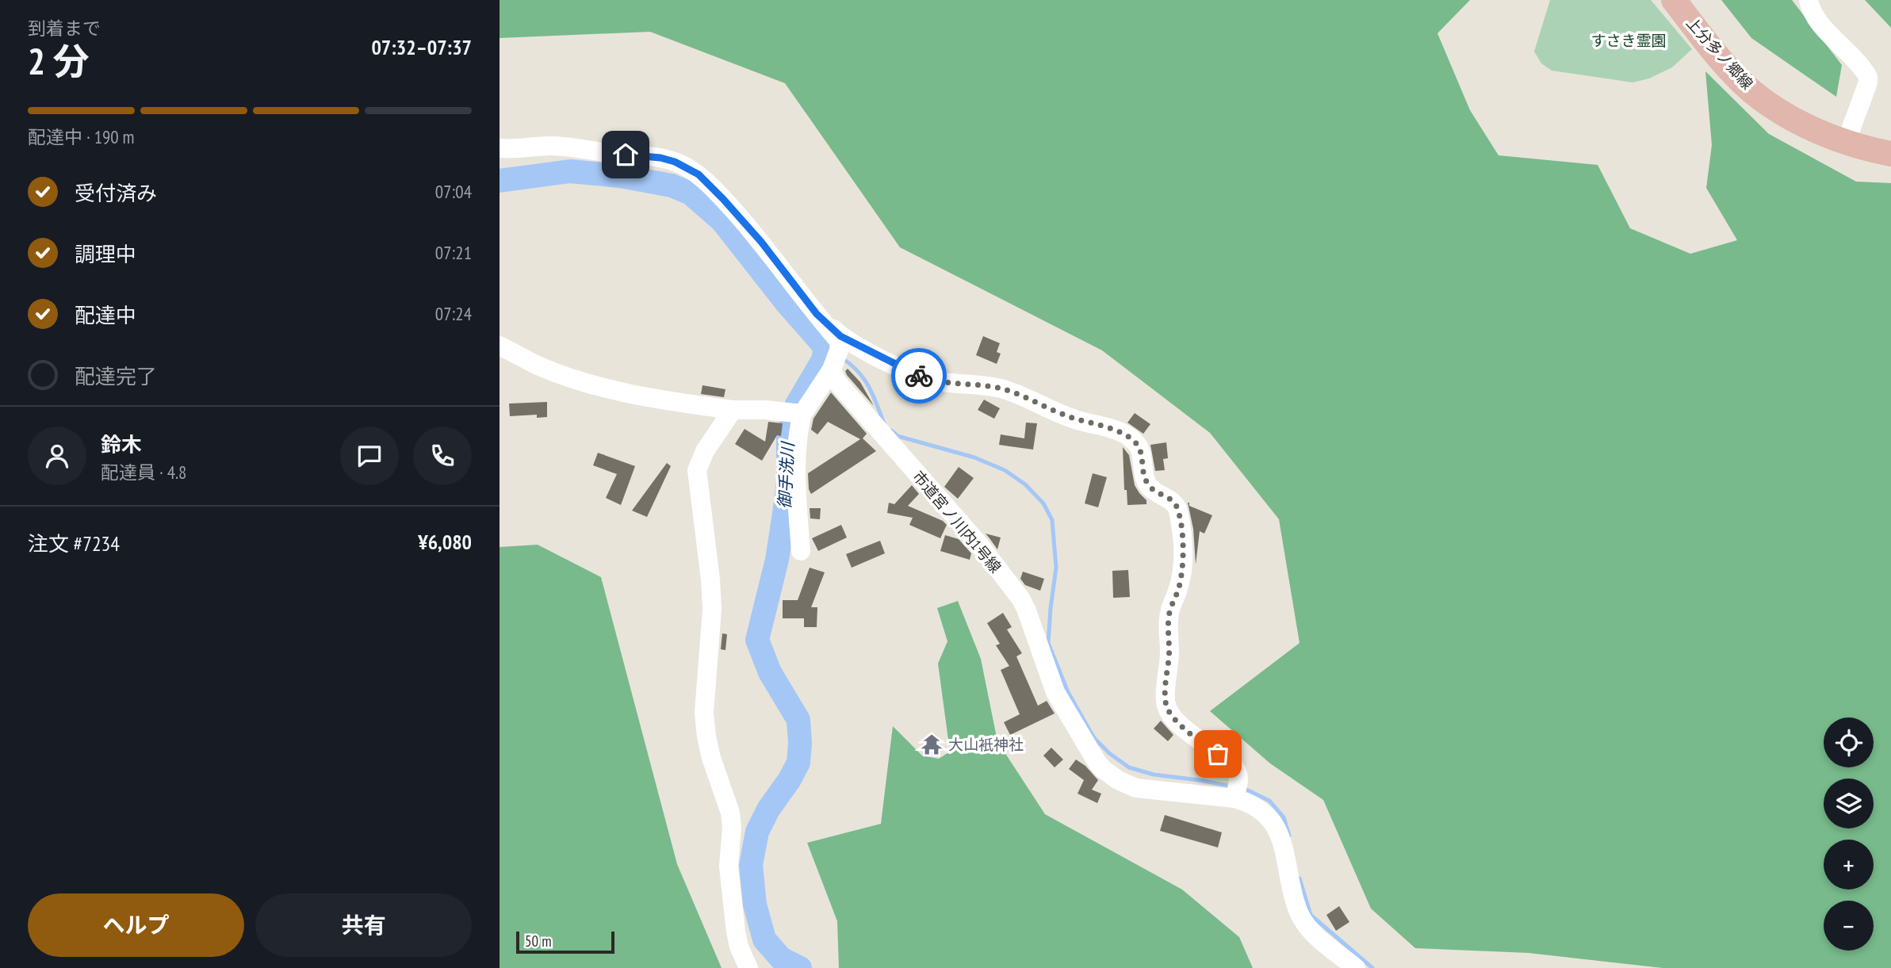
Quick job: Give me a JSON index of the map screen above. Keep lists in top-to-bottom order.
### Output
{
  "streets": {
    "main road": ["上分多ノ郷線"],
    "street": ["市道宮ノ川内1号線"]
  },
  "water": ["御手洗川"],
  "parks": ["すさき霊園"],
  "places": {
    "temple": ["大山衹神社"]
  },
  "scale_bar": "50 m",
  "page": {
    "heading": ["2 分", "到着まで", "07:32–07:37"],
    "panel": [
      "鈴木",
      "配達員 · 4.8",
      "注文 #7234",
      "¥6,080"
    ],
    "bar": "配達中 · 190 m",
    "list": [
      ["受付済み", "07:04"],
      ["調理中", "07:21"],
      ["配達中", "07:24"],
      "配達完了"
    ],
    "map_buttons": ["+", "−"],
    "buttons": ["ヘルプ", "共有"],
    "scale": "50 m"
  }
}
